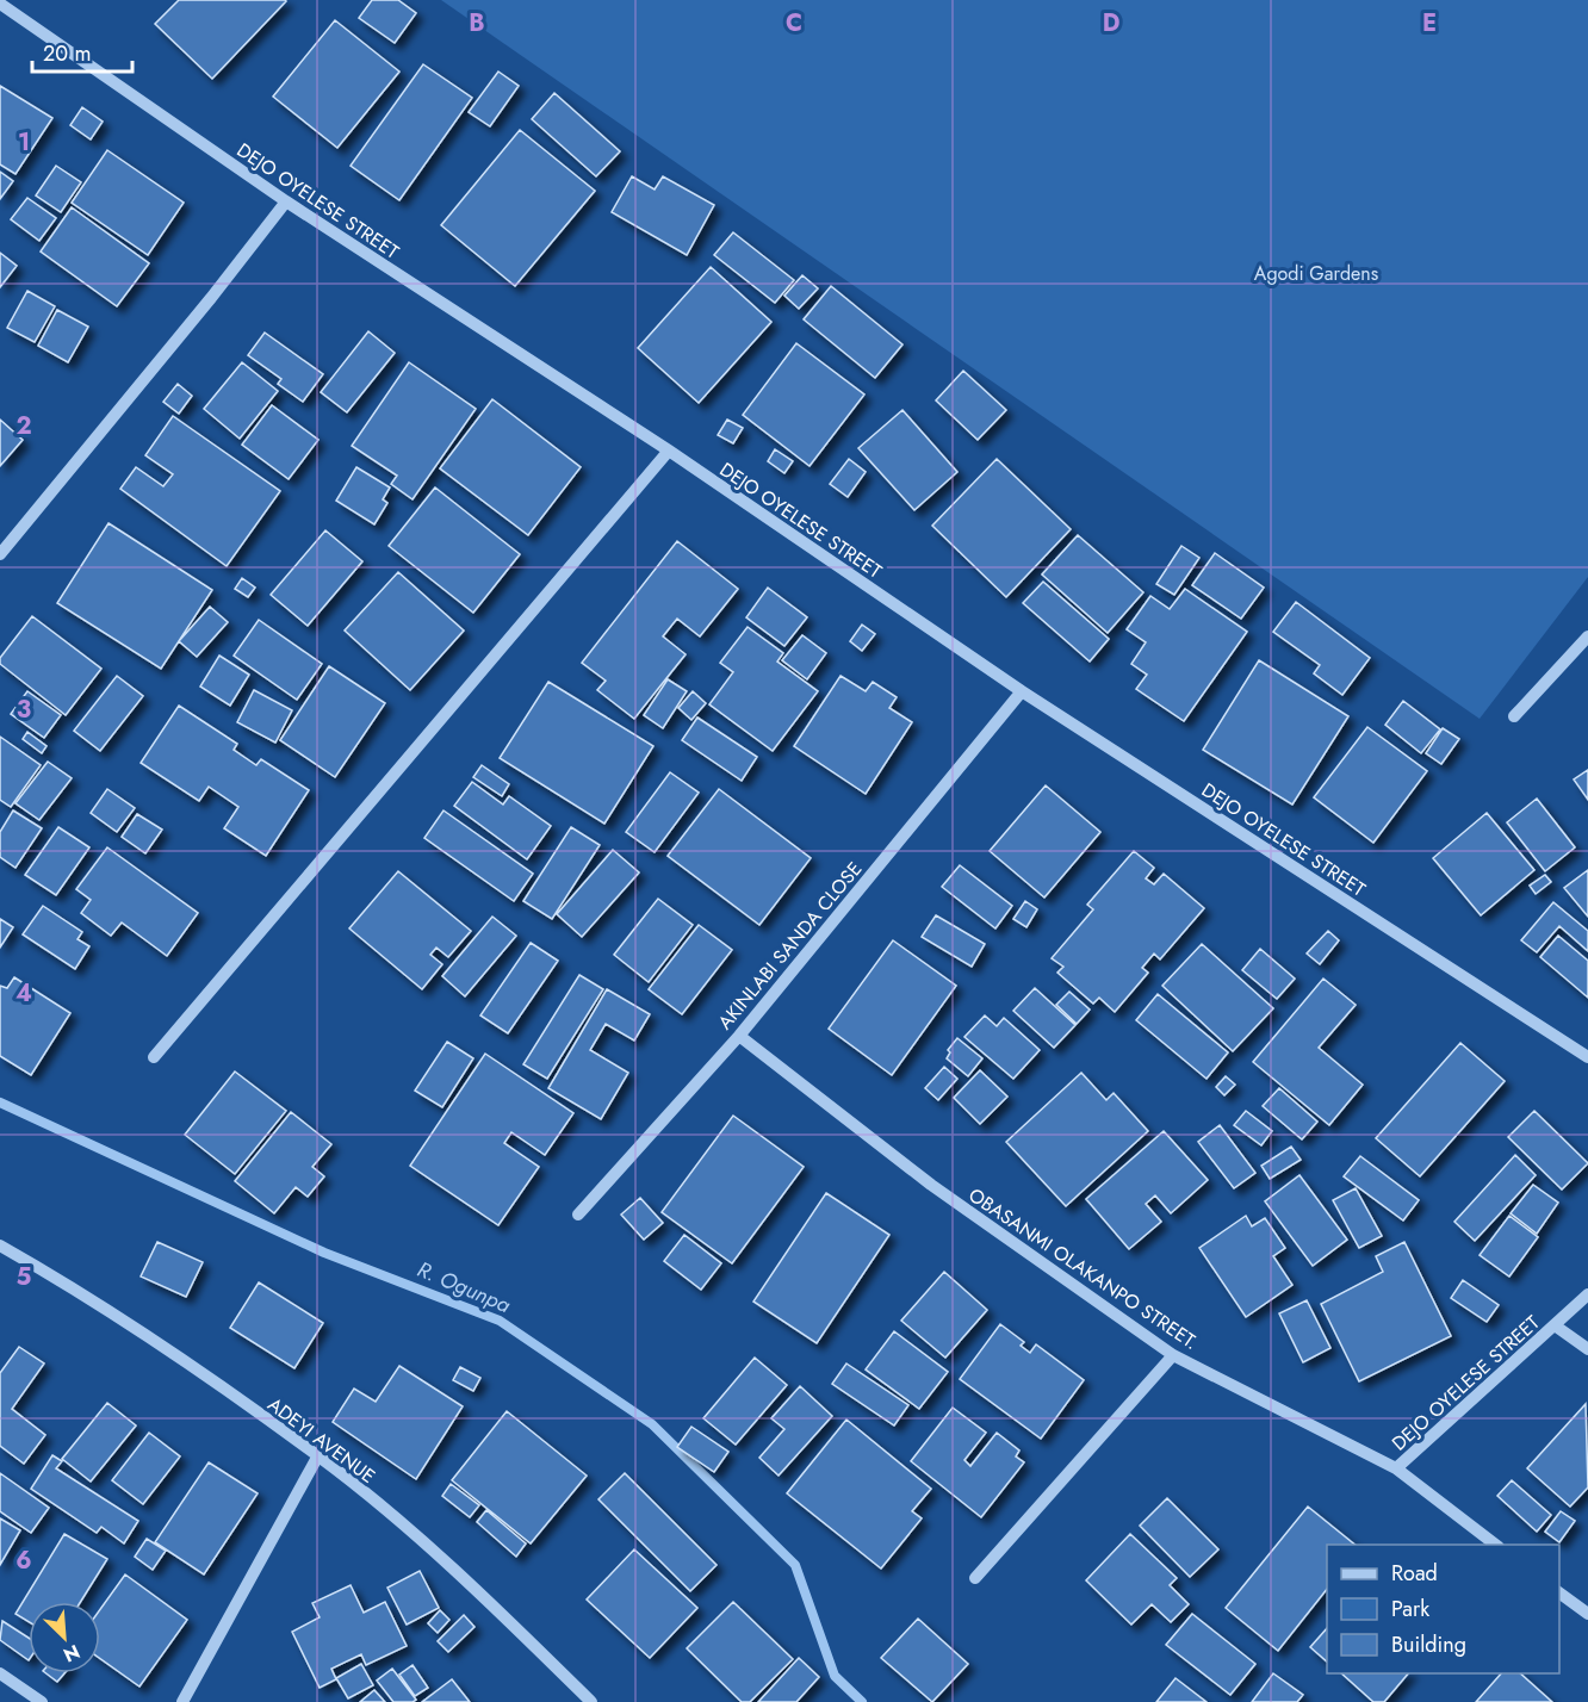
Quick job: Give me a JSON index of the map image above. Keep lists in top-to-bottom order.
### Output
{
  "streets": {
    "street": [
      "DEJO OYELESE STREET",
      "AKINLABI SANDA CLOSE",
      "OBASANMI OLAKANPO STREET.",
      "ADEYI AVENUE"
    ]
  },
  "crossings": [
    ["DEJO OYELESE STREET", "AKINLABI SANDA CLOSE"],
    ["DEJO OYELESE STREET", "OBASANMI OLAKANPO STREET."],
    ["AKINLABI SANDA CLOSE", "OBASANMI OLAKANPO STREET."]
  ],
  "water": ["R. Ogunpa"],
  "parks": ["Agodi Gardens"],
  "legend": ["Road", "Park", "Building"],
  "scale_bar": "20 m",
  "north": "bottom right",
  "grid": {
    "columns": [
      "B",
      "C",
      "D",
      "E"
    ],
    "rows": [
      "1",
      "2",
      "3",
      "4",
      "5",
      "6"
    ]
  }
}
